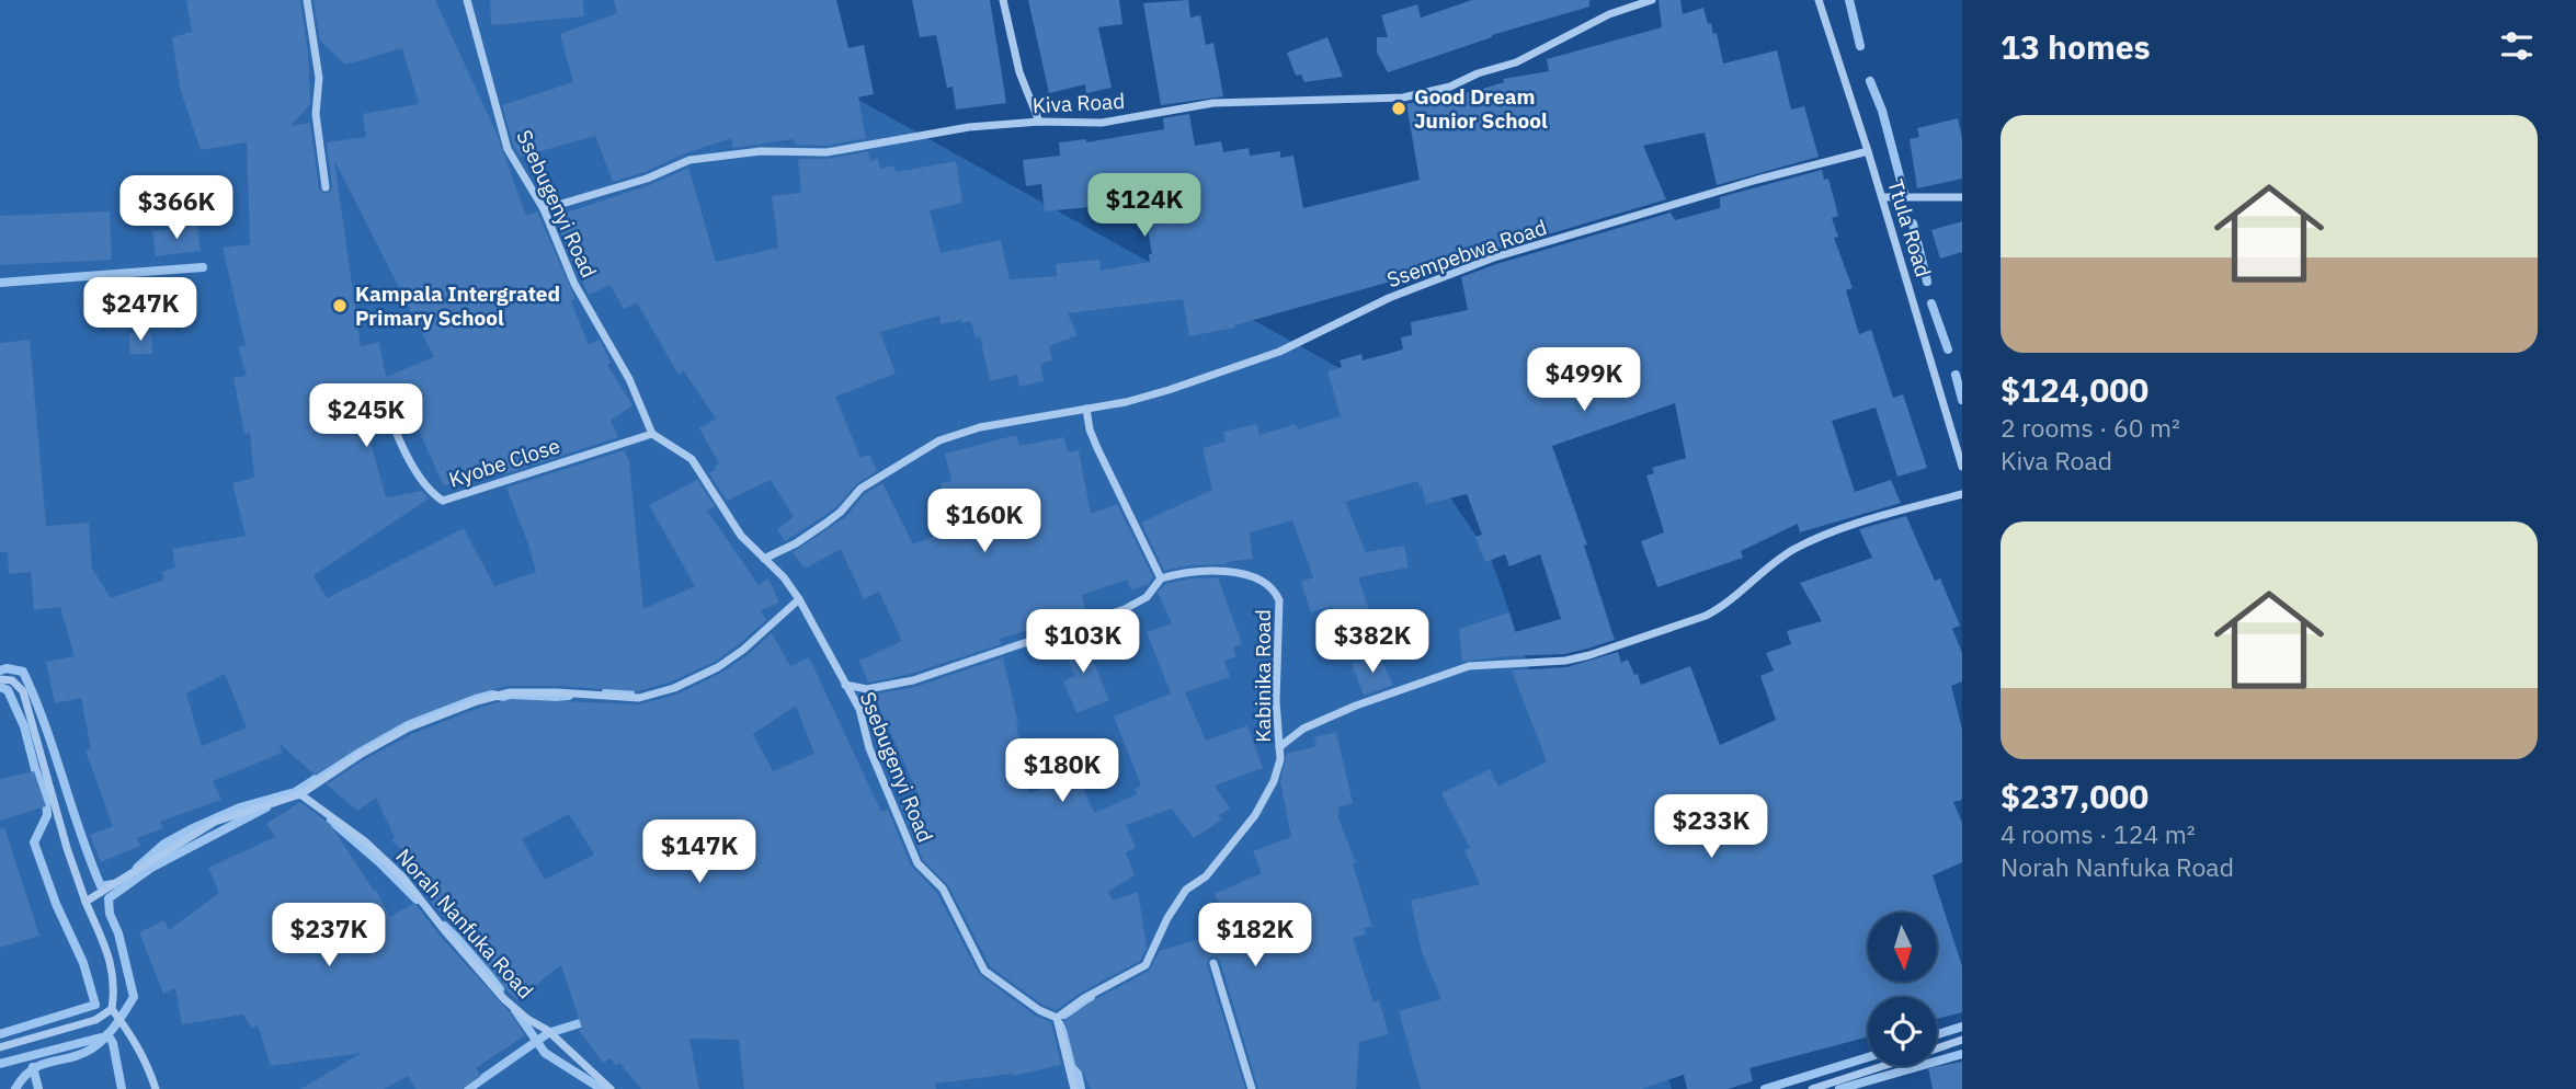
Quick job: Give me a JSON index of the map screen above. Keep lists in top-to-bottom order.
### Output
{
  "streets": {
    "street": [
      "Kiva Road",
      "Ssebugenyi Road",
      "Ttula Road",
      "Ssempebwa Road",
      "Kyobe Close",
      "Kabinika Road",
      "Norah Nanfuka Road"
    ]
  },
  "crossings": [
    ["Kiva Road", "Ssebugenyi Road"],
    ["Ssebugenyi Road", "Ssempebwa Road"],
    ["Ssebugenyi Road", "Kyobe Close"],
    ["Ssebugenyi Road", "Kabinika Road"],
    ["Ttula Road", "Ssempebwa Road"]
  ],
  "places": ["Good Dream Junior School", "Kampala Intergrated Primary School"],
  "north": "bottom",
  "page": {
    "heading": "13 homes",
    "list": [
      {
        "name": "$124,000",
        "note": "2 rooms · 60 m² · Kiva Road"
      },
      {
        "name": "$237,000",
        "note": "4 rooms · 124 m² · Norah Nanfuka Road"
      }
    ],
    "price": [
      "$124K",
      "$366K",
      "$247K",
      "$499K",
      "$245K",
      "$160K",
      "$103K",
      "$382K",
      "$180K",
      "$233K",
      "$147K",
      "$237K",
      "$182K"
    ]
  }
}
